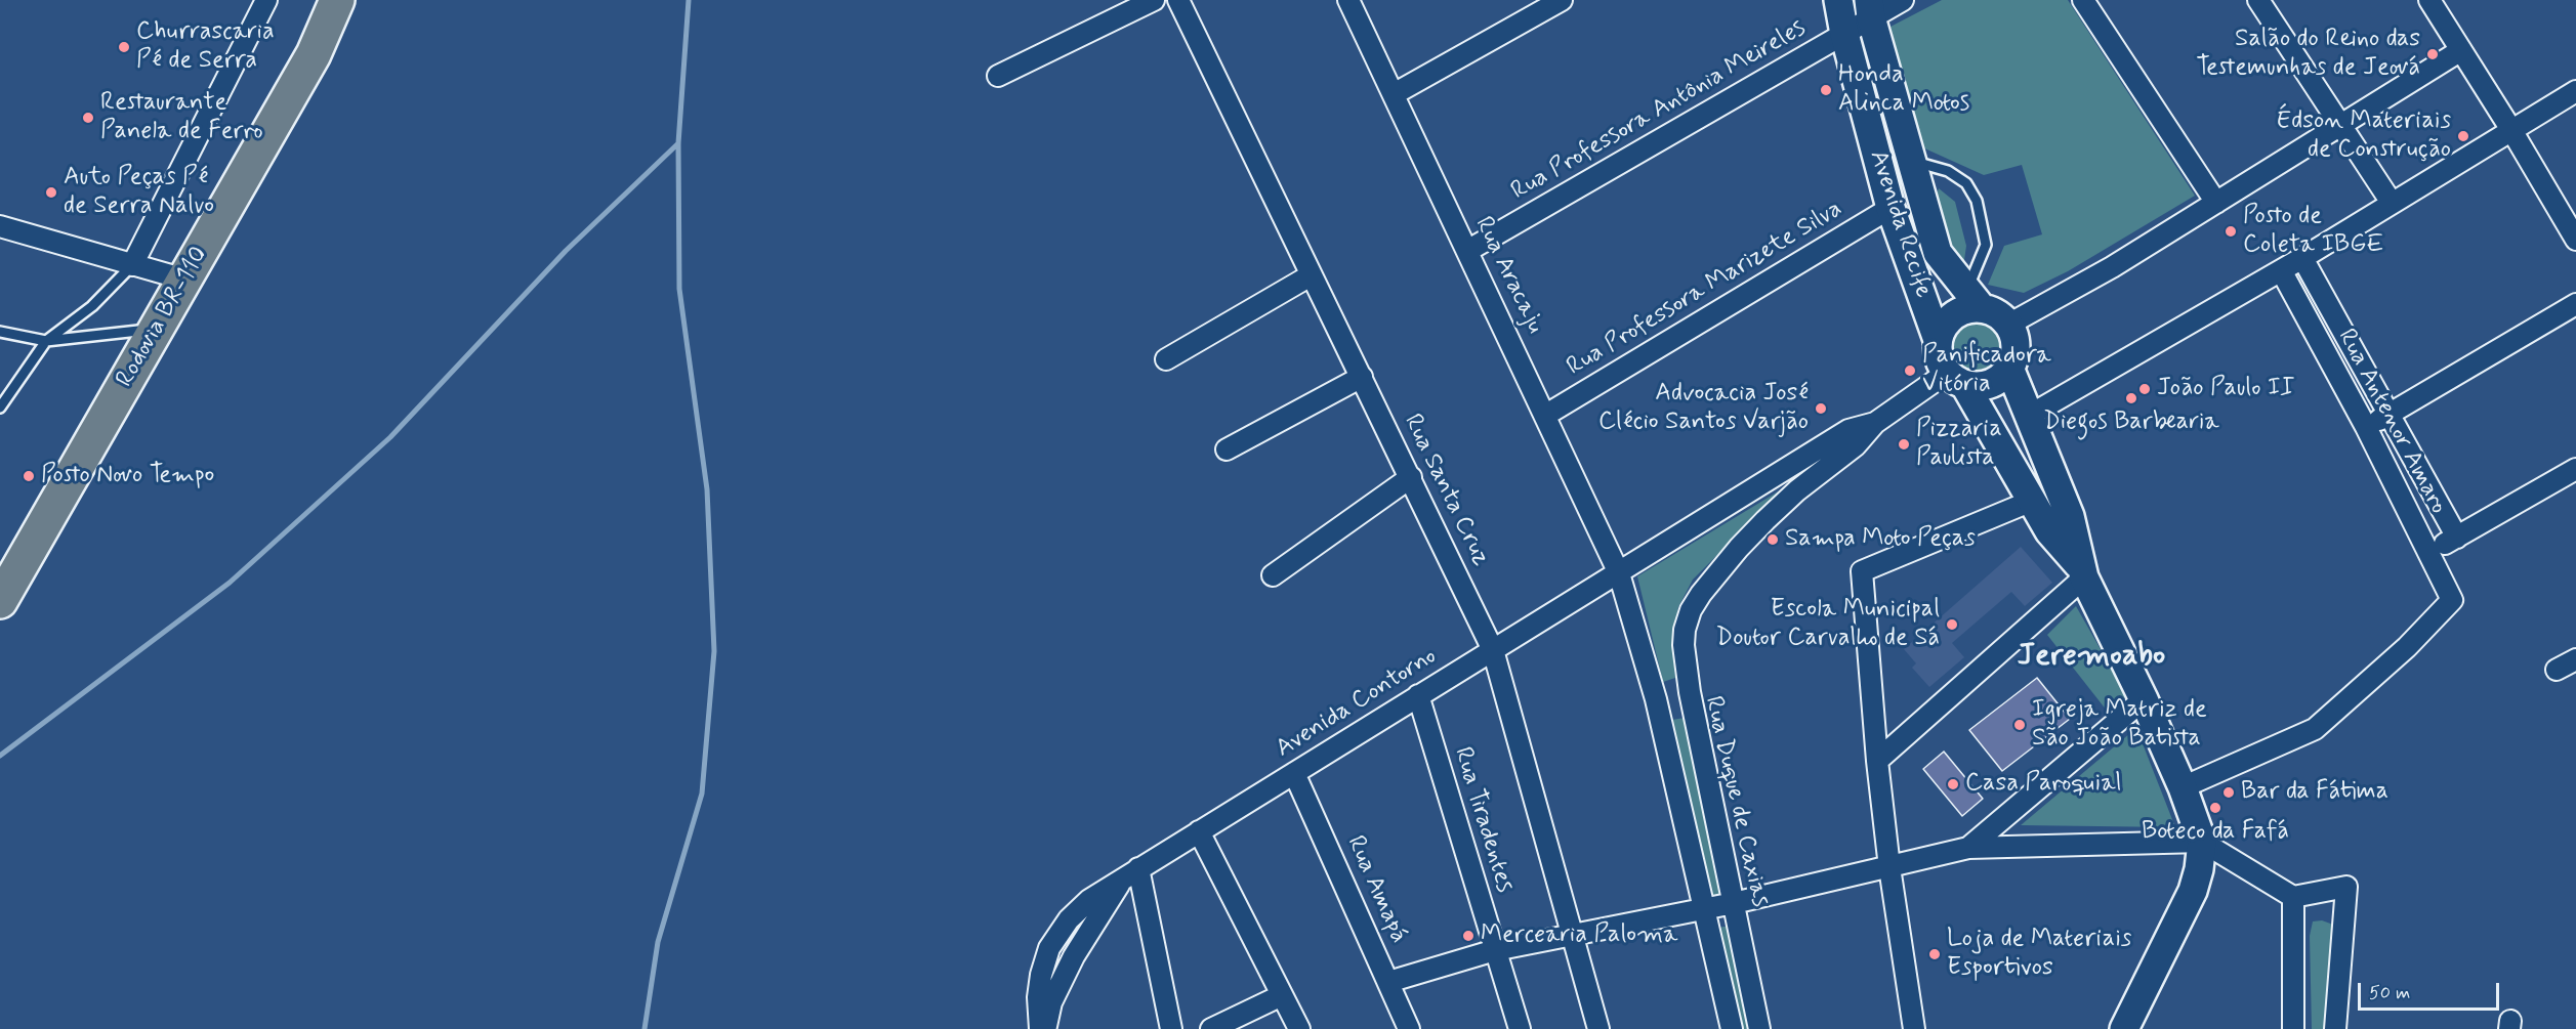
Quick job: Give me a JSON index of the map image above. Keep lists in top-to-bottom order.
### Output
{
  "streets": {
    "highway": ["Rodovia BR-110"],
    "street": [
      "Rua Professora Antônia Meireles",
      "Avenida Recife",
      "Rua Aracaju",
      "Rua Professora Marizete Silva",
      "Rua Antenor Amaro",
      "Rua Santa Cruz",
      "Avenida Contorno",
      "Rua Duque de Caxias",
      "Rua Tiradentes",
      "Rua Amapá"
    ]
  },
  "crossings": [
    ["Rua Professora Antônia Meireles", "Avenida Recife"],
    ["Rua Professora Antônia Meireles", "Rua Aracaju"],
    ["Avenida Recife", "Rua Professora Marizete Silva"],
    ["Rua Aracaju", "Rua Professora Marizete Silva"],
    ["Rua Aracaju", "Avenida Contorno"],
    ["Rua Aracaju", "Rua Duque de Caxias"],
    ["Rua Santa Cruz", "Avenida Contorno"],
    ["Avenida Contorno", "Rua Tiradentes"],
    ["Avenida Contorno", "Rua Amapá"]
  ],
  "districts": ["Jeremoabo"],
  "places": [
    "Churrascaria Pé de Serra",
    "Salão do Reino das Testemunhas de Jeová",
    "Honda Alinca Motos",
    "Restaurante Panela de Ferro",
    "Édson Materiais de Construção",
    "Auto Peças Pé de Serra Nalvo",
    "Posto de Coleta IBGE",
    "Panificadora Vitória",
    "João Paulo II",
    "Diegos Barbearia",
    "Advocacia José Clécio Santos Varjão",
    "Pizzaria Paulista",
    "Posto Novo Tempo",
    "Sampa Moto Peças",
    "Escola Municipal Doutor Carvalho de Sá",
    "Igreja Matriz de São João Batista",
    "Casa Paroquial",
    "Bar da Fátima",
    "Boteco da Fafá",
    "Mercearia Paloma",
    "Loja de Materiais Esportivos"
  ],
  "scale_bar": "50 m"
}
